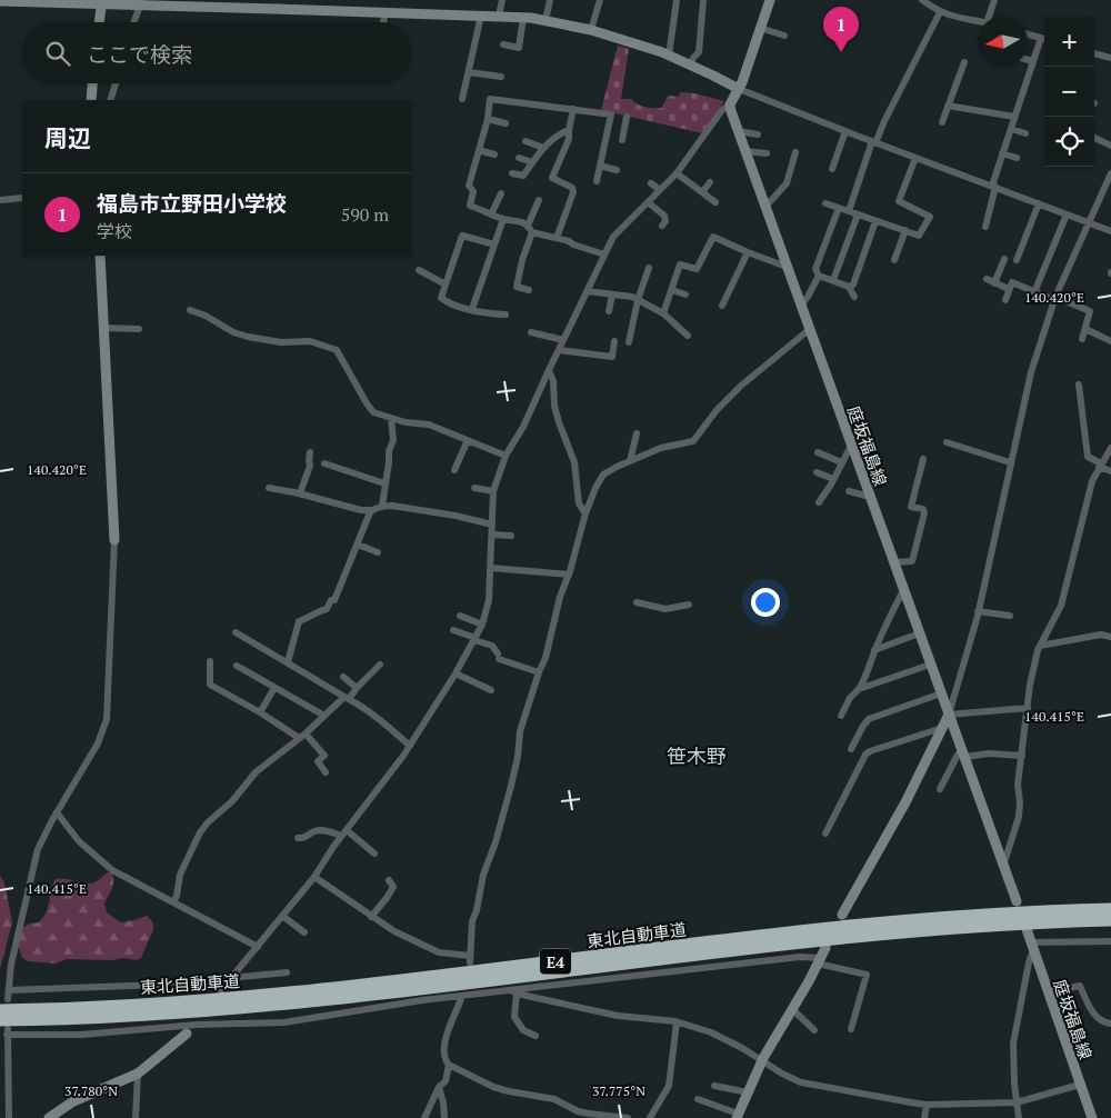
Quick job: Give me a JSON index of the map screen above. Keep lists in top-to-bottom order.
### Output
{
  "streets": {
    "highway": ["東北自動車道", "E4"],
    "street": ["庭坂福島線"]
  },
  "districts": ["笹木野"],
  "north": "left",
  "page": {
    "pins": "1",
    "map_buttons": ["+", "−"],
    "search": "ここで検索",
    "heading": "周辺",
    "list": [
      {
        "mark": "1",
        "name": "福島市立野田小学校",
        "note": "学校",
        "value": "590 m"
      }
    ]
  },
  "coordinates": [
    "140.420°E",
    "140.415°E",
    "37.780°N",
    "37.775°N"
  ]
}
